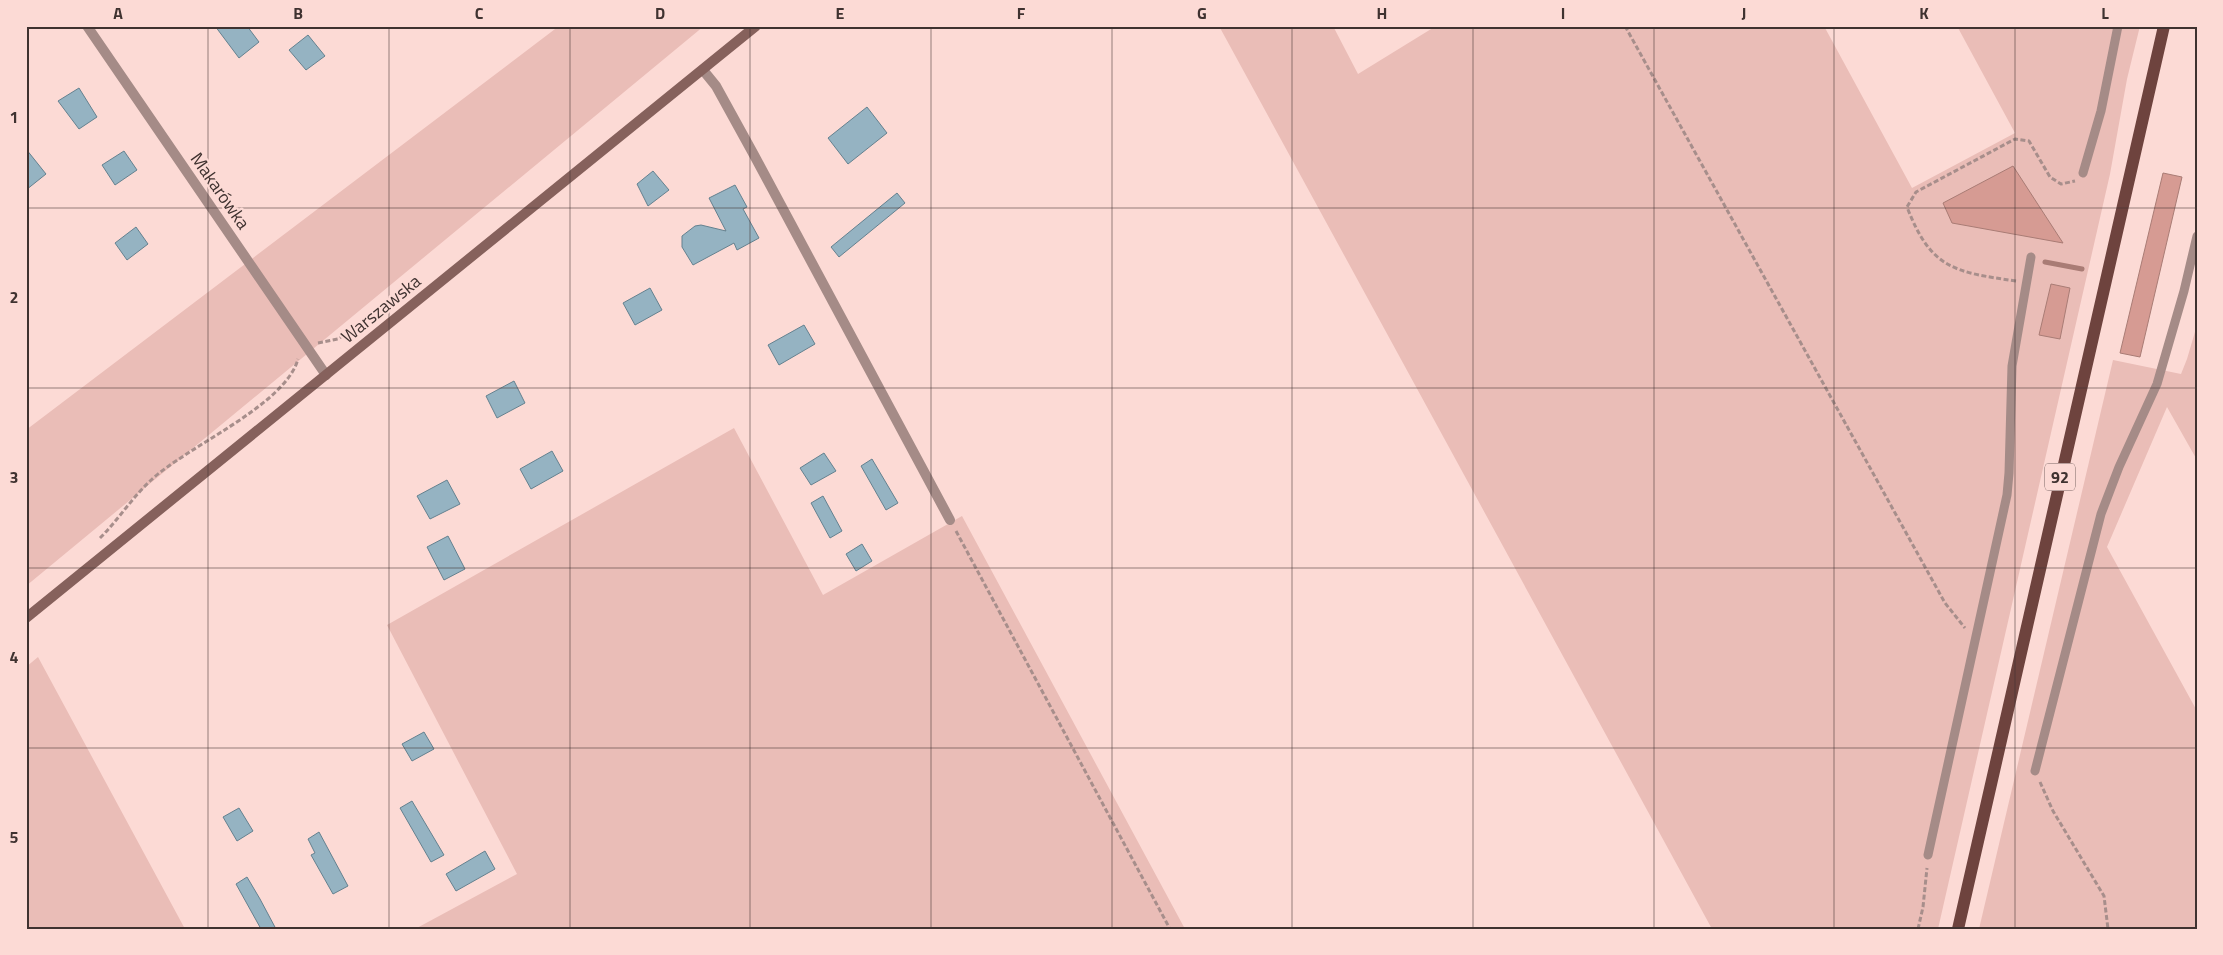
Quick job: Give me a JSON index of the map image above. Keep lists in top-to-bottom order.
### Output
{
  "streets": {
    "main road": ["92"],
    "street": ["Makarówka", "Warszawska"]
  },
  "crossings": [
    ["Makarówka", "Warszawska"]
  ],
  "grid": {
    "columns": [
      "A",
      "B",
      "C",
      "D",
      "E",
      "F",
      "G",
      "H",
      "I",
      "J",
      "K",
      "L"
    ],
    "rows": [
      "1",
      "2",
      "3",
      "4",
      "5"
    ]
  }
}
